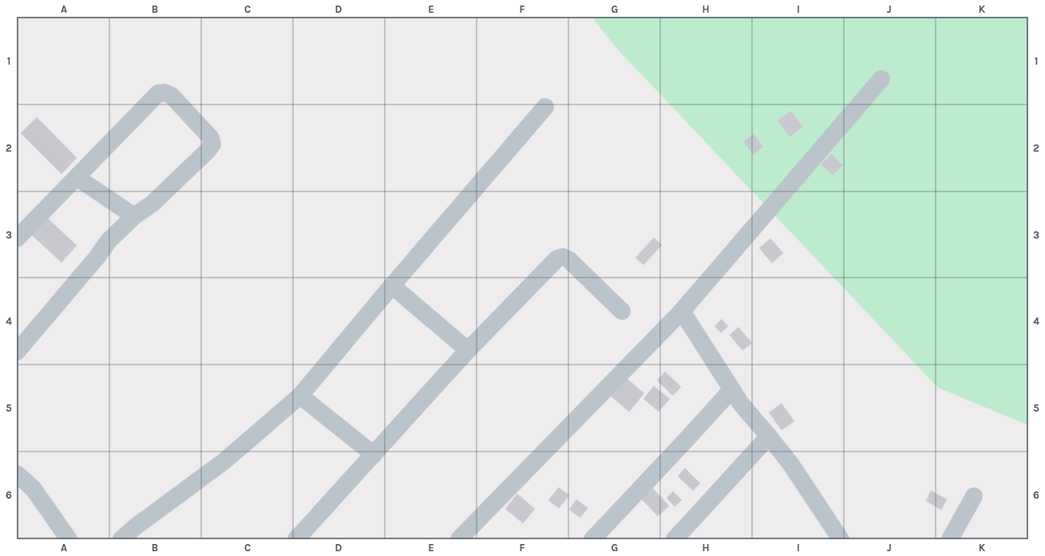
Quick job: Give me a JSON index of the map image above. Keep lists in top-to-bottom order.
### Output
{
  "grid": {
    "columns": [
      "A",
      "B",
      "C",
      "D",
      "E",
      "F",
      "G",
      "H",
      "I",
      "J",
      "K"
    ],
    "rows": [
      "1",
      "2",
      "3",
      "4",
      "5",
      "6"
    ]
  }
}
